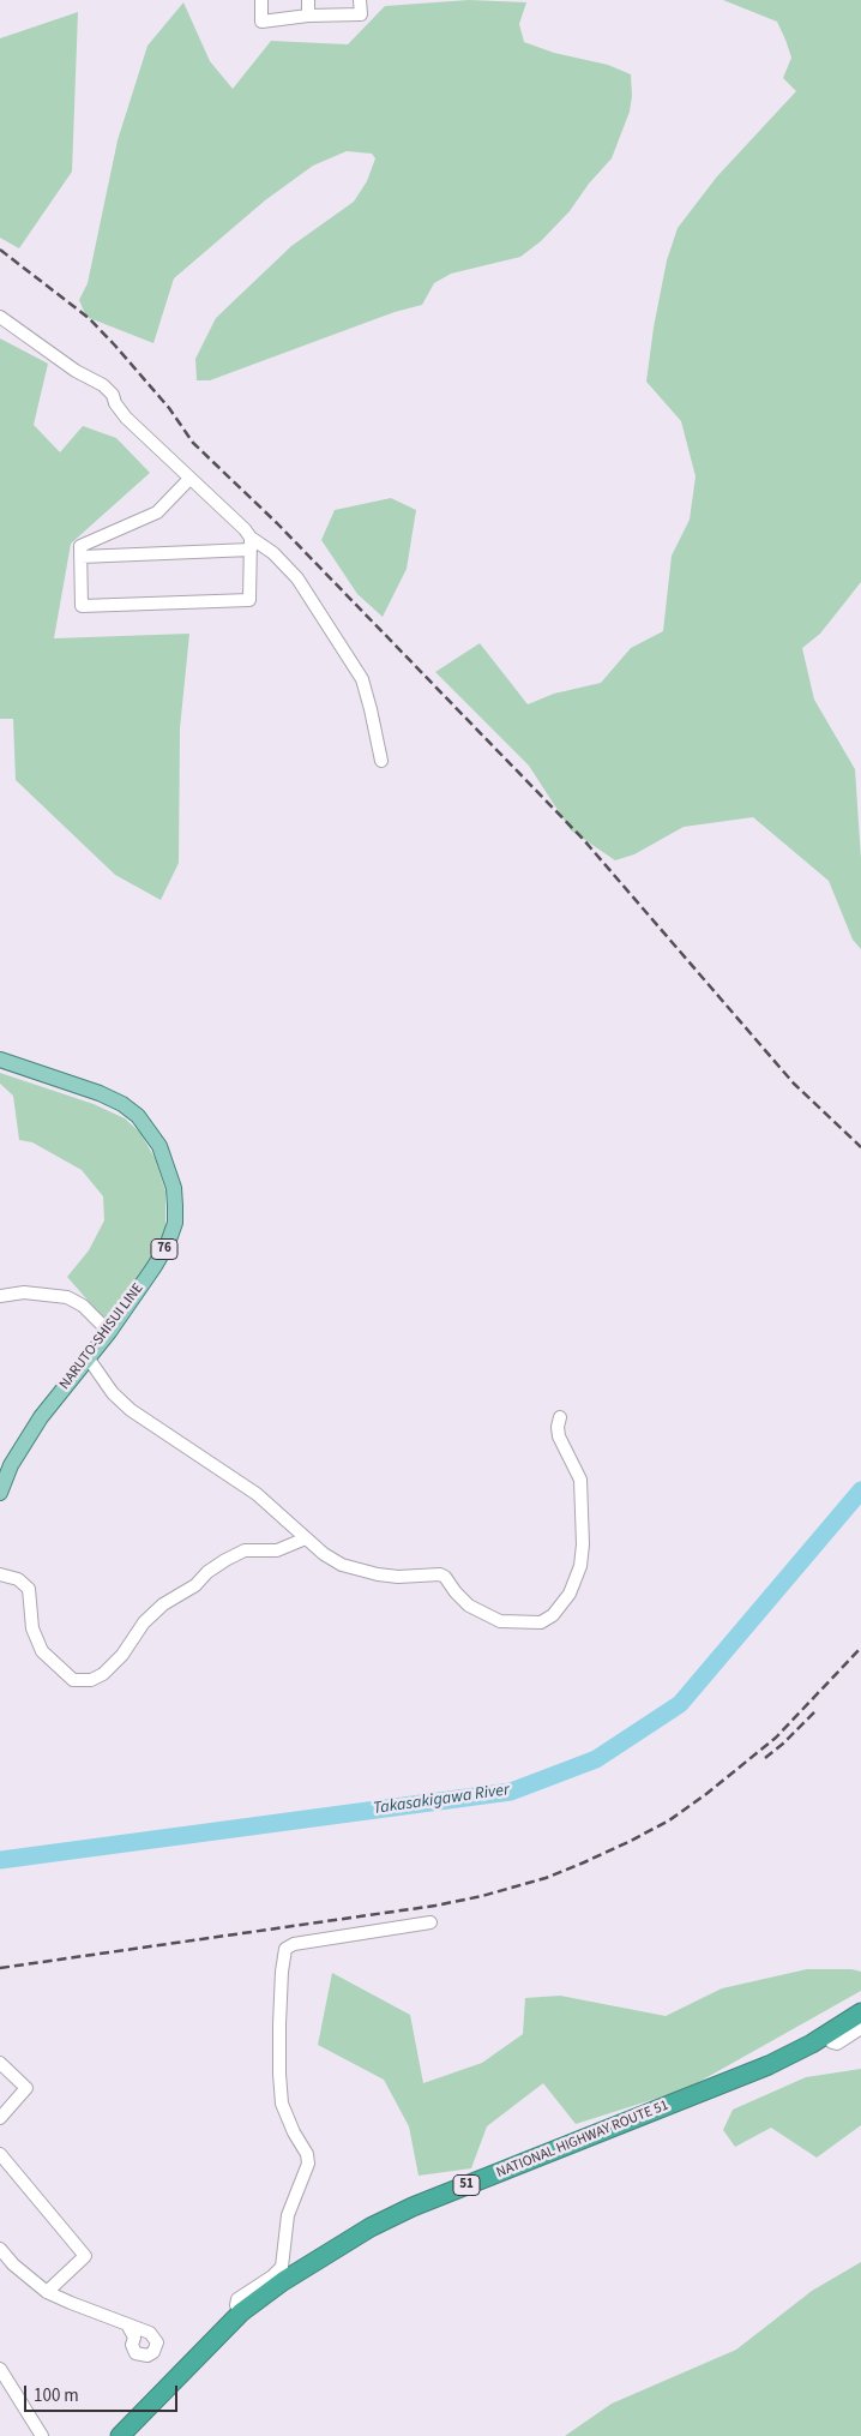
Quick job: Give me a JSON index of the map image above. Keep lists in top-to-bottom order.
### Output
{
  "streets": {
    "highway": ["NATIONAL HIGHWAY ROUTE 51", "51"],
    "main road": ["76", "NARUTO-SHISUI LINE"]
  },
  "water": ["Takasakigawa River"],
  "scale_bar": "100 m"
}
